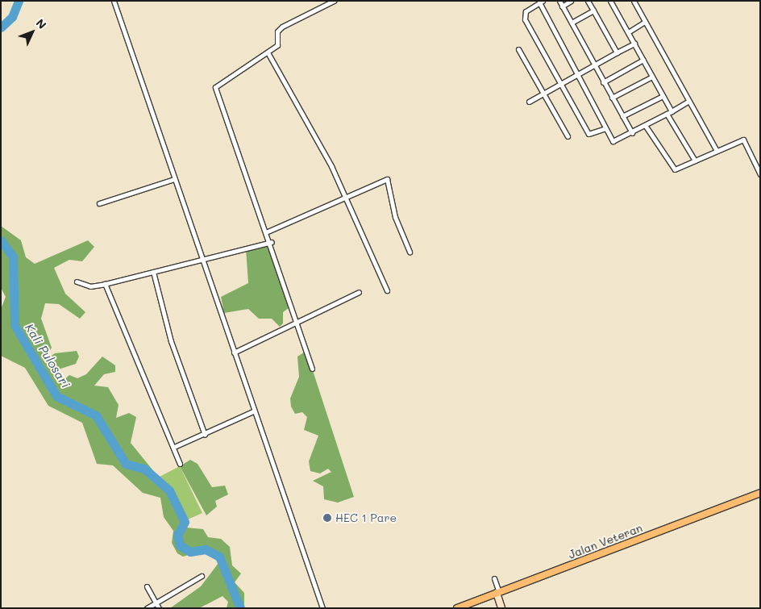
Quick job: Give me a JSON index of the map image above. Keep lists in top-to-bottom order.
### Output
{
  "streets": {
    "main road": ["Jalan Veteran"]
  },
  "water": ["Kali Pulosari"],
  "places": ["HEC 1 Pare"],
  "north": "top right"
}
